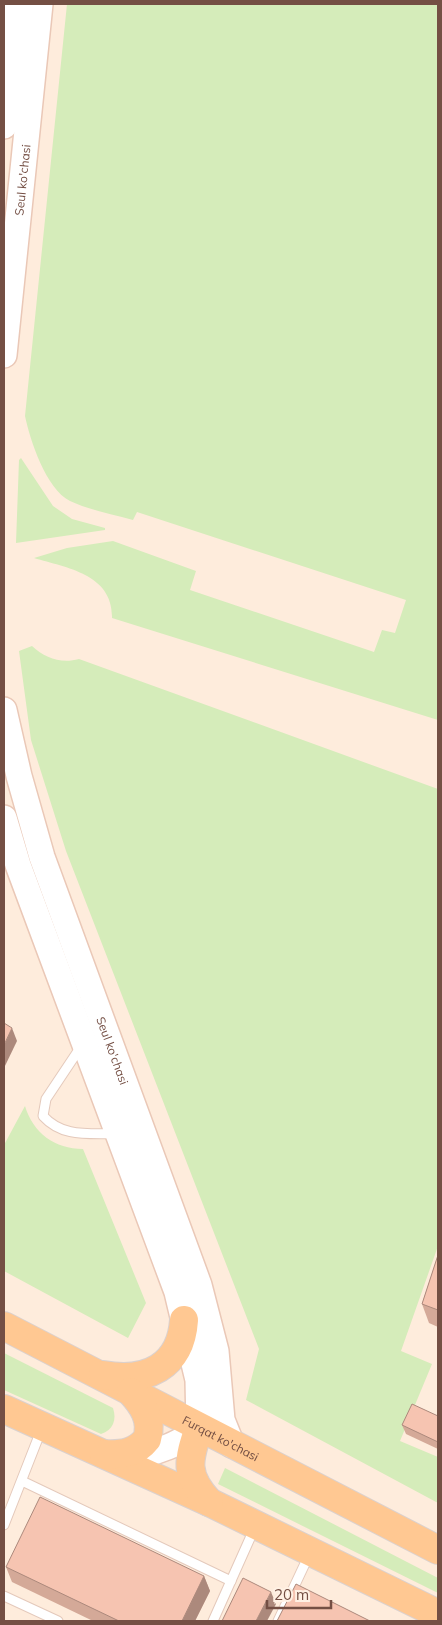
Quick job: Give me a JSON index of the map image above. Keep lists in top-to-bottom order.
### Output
{
  "streets": {
    "main road": ["Seul ko'chasi", "Furqat ko'chasi"]
  },
  "crossings": [
    ["Seul ko'chasi", "Furqat ko'chasi"]
  ],
  "scale_bar": "20 m"
}
